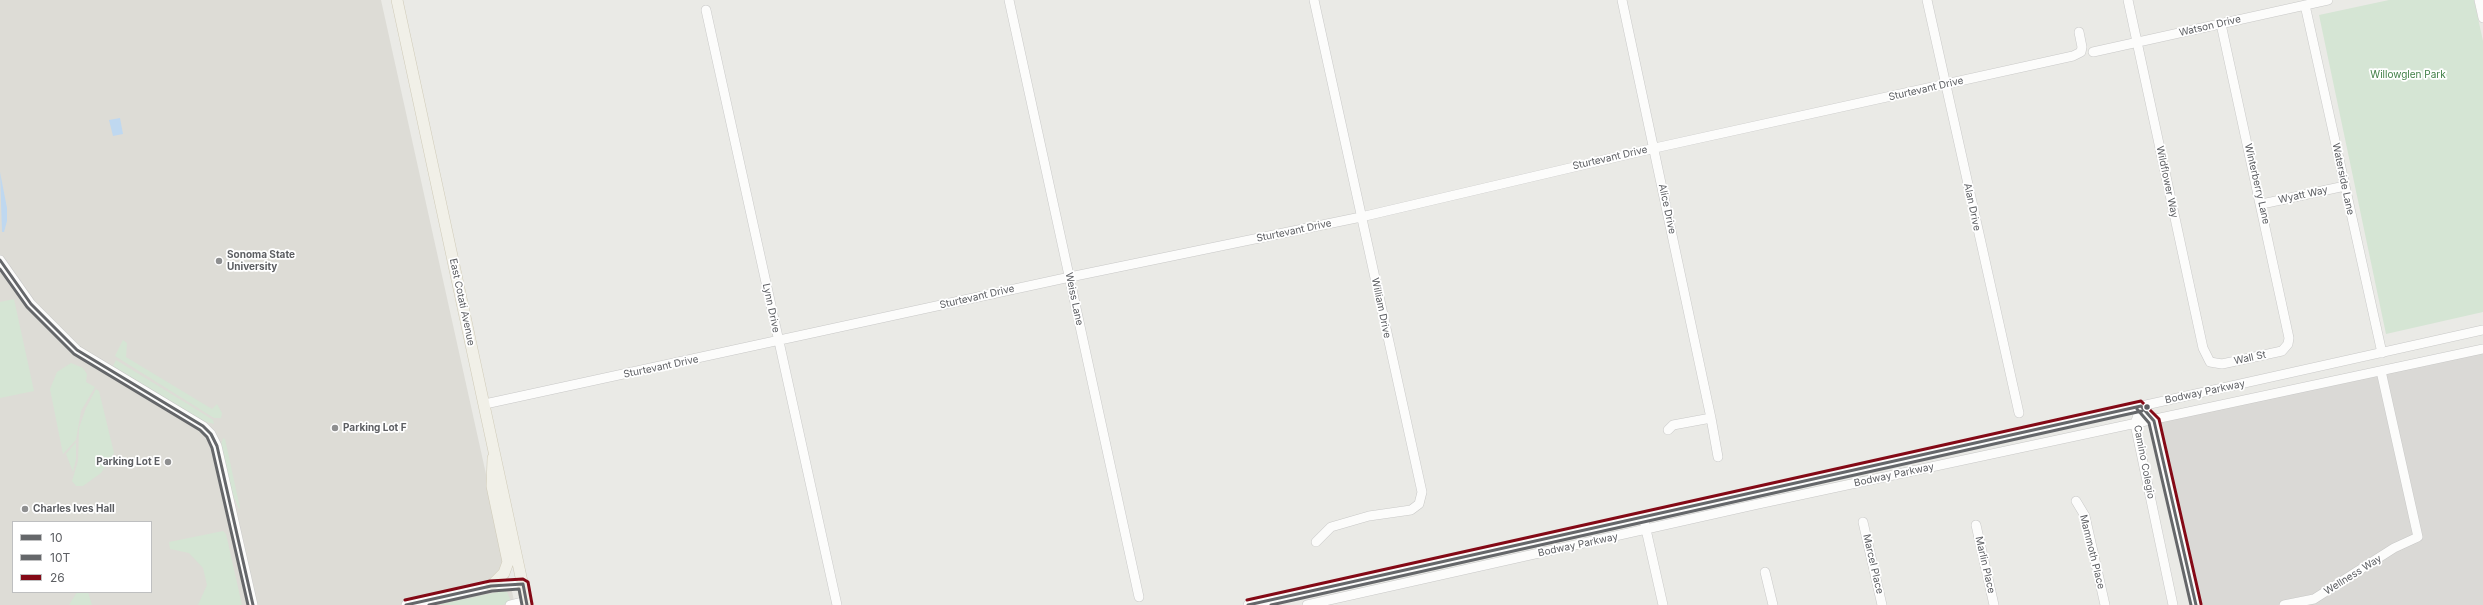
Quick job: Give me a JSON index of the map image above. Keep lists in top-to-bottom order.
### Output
{
  "streets": {
    "main road": ["East Cotati Avenue"],
    "street": [
      "Watson Drive",
      "Sturtevant Drive",
      "Waterside Lane",
      "Wildflower Way",
      "Winterberry Lane",
      "Wyatt Way",
      "Alan Drive",
      "Alice Drive",
      "Weiss Lane",
      "Lynn Drive",
      "William Drive",
      "Wall St",
      "Bodway Parkway",
      "Camino Colegio",
      "Mammoth Place",
      "Marcel Place",
      "Marlin Place",
      "Wellness Way"
    ]
  },
  "crossings": [
    ["Watson Drive", "Waterside Lane"],
    ["Watson Drive", "Wildflower Way"],
    ["Watson Drive", "Winterberry Lane"],
    ["Sturtevant Drive", "Alan Drive"],
    ["Sturtevant Drive", "Alice Drive"],
    ["Sturtevant Drive", "Weiss Lane"],
    ["Sturtevant Drive", "East Cotati Avenue"],
    ["Sturtevant Drive", "Lynn Drive"],
    ["Sturtevant Drive", "William Drive"],
    ["Waterside Lane", "Wyatt Way"],
    ["Waterside Lane", "Bodway Parkway"],
    ["Wildflower Way", "Wall St"],
    ["Winterberry Lane", "Wyatt Way"],
    ["Winterberry Lane", "Wall St"],
    ["Bodway Parkway", "Camino Colegio"],
    ["Bodway Parkway", "Wellness Way"]
  ],
  "parks": ["Willowglen Park"],
  "places": [
    "Sonoma State University",
    "Parking Lot F",
    "Parking Lot E",
    "Charles Ives Hall"
  ],
  "lines": ["transit line 10", "transit line 10T", "transit line 26"],
  "legend": ["10", "10T", "26"]
}
